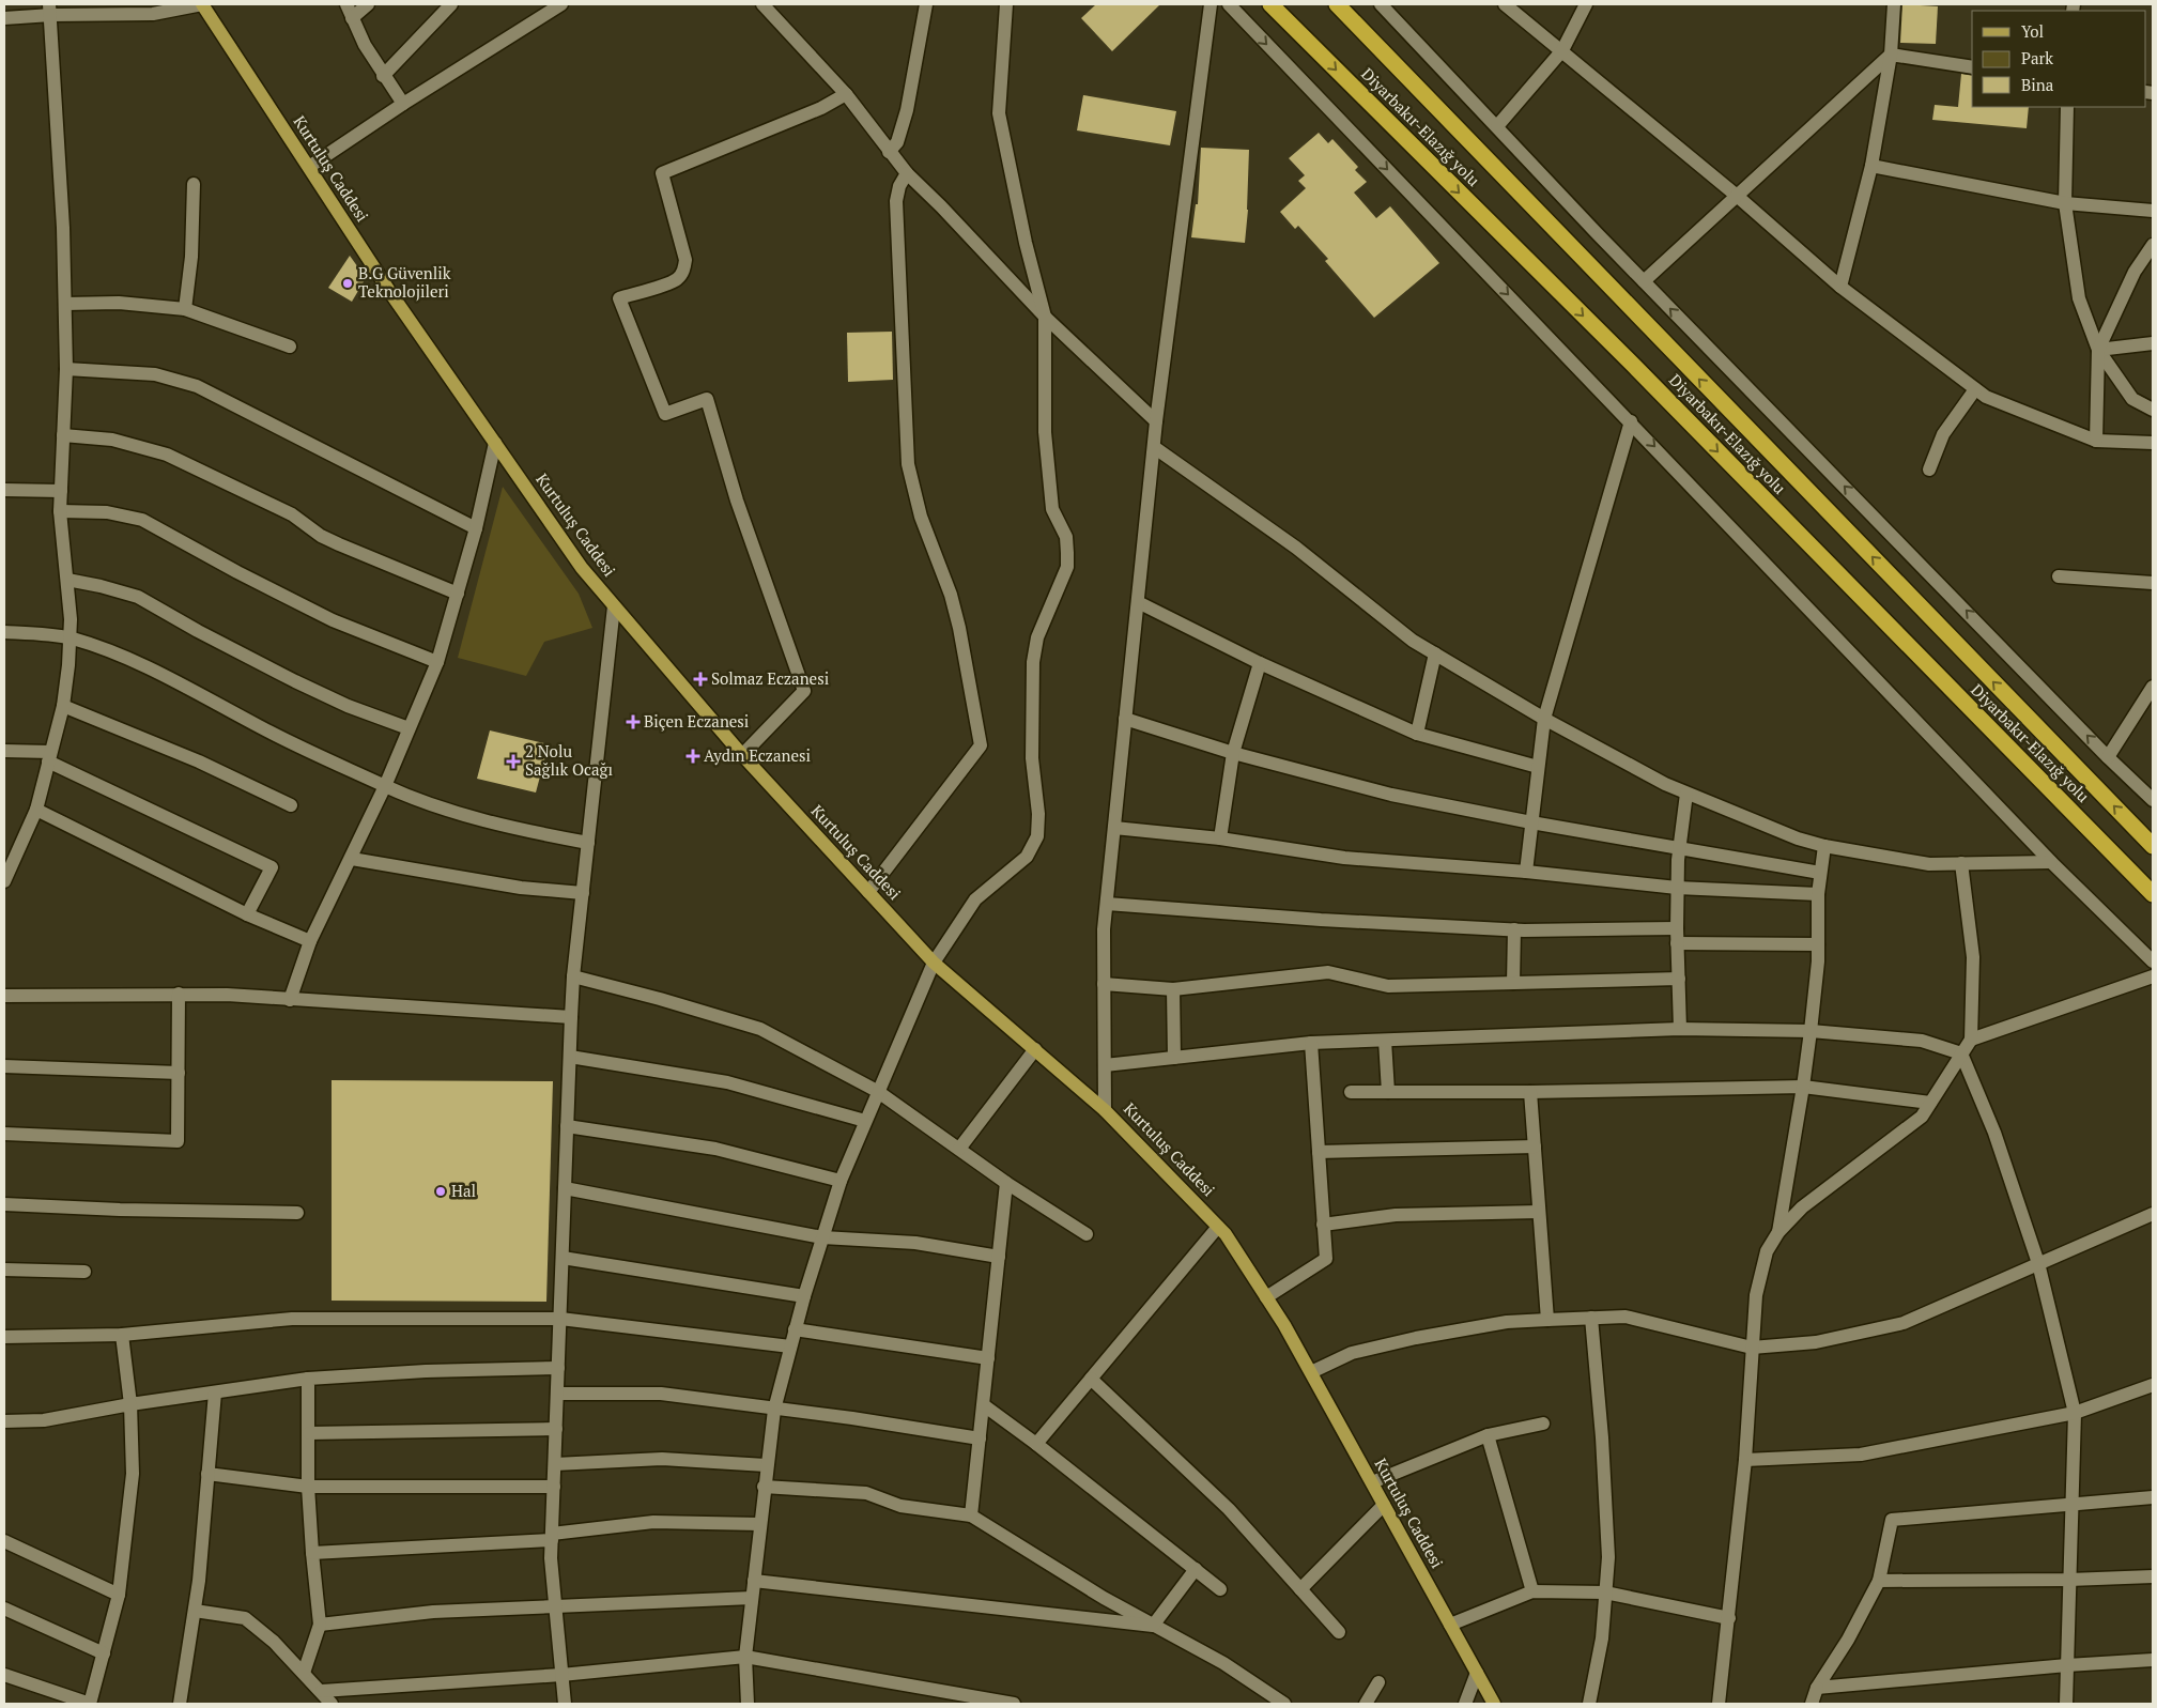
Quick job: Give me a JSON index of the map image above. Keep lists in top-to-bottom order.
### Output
{
  "streets": {
    "highway": ["Diyarbakır-Elazığ yolu"],
    "main road": ["Kurtuluş Caddesi"]
  },
  "places": {
    "other": ["B.G Güvenlik Teknolojileri", "Hal"],
    "health": [
      "Solmaz Eczanesi",
      "Biçen Eczanesi",
      "Aydın Eczanesi",
      "2 Nolu Sağlık Ocağı"
    ]
  },
  "legend": ["Yol", "Park", "Bina"]
}
